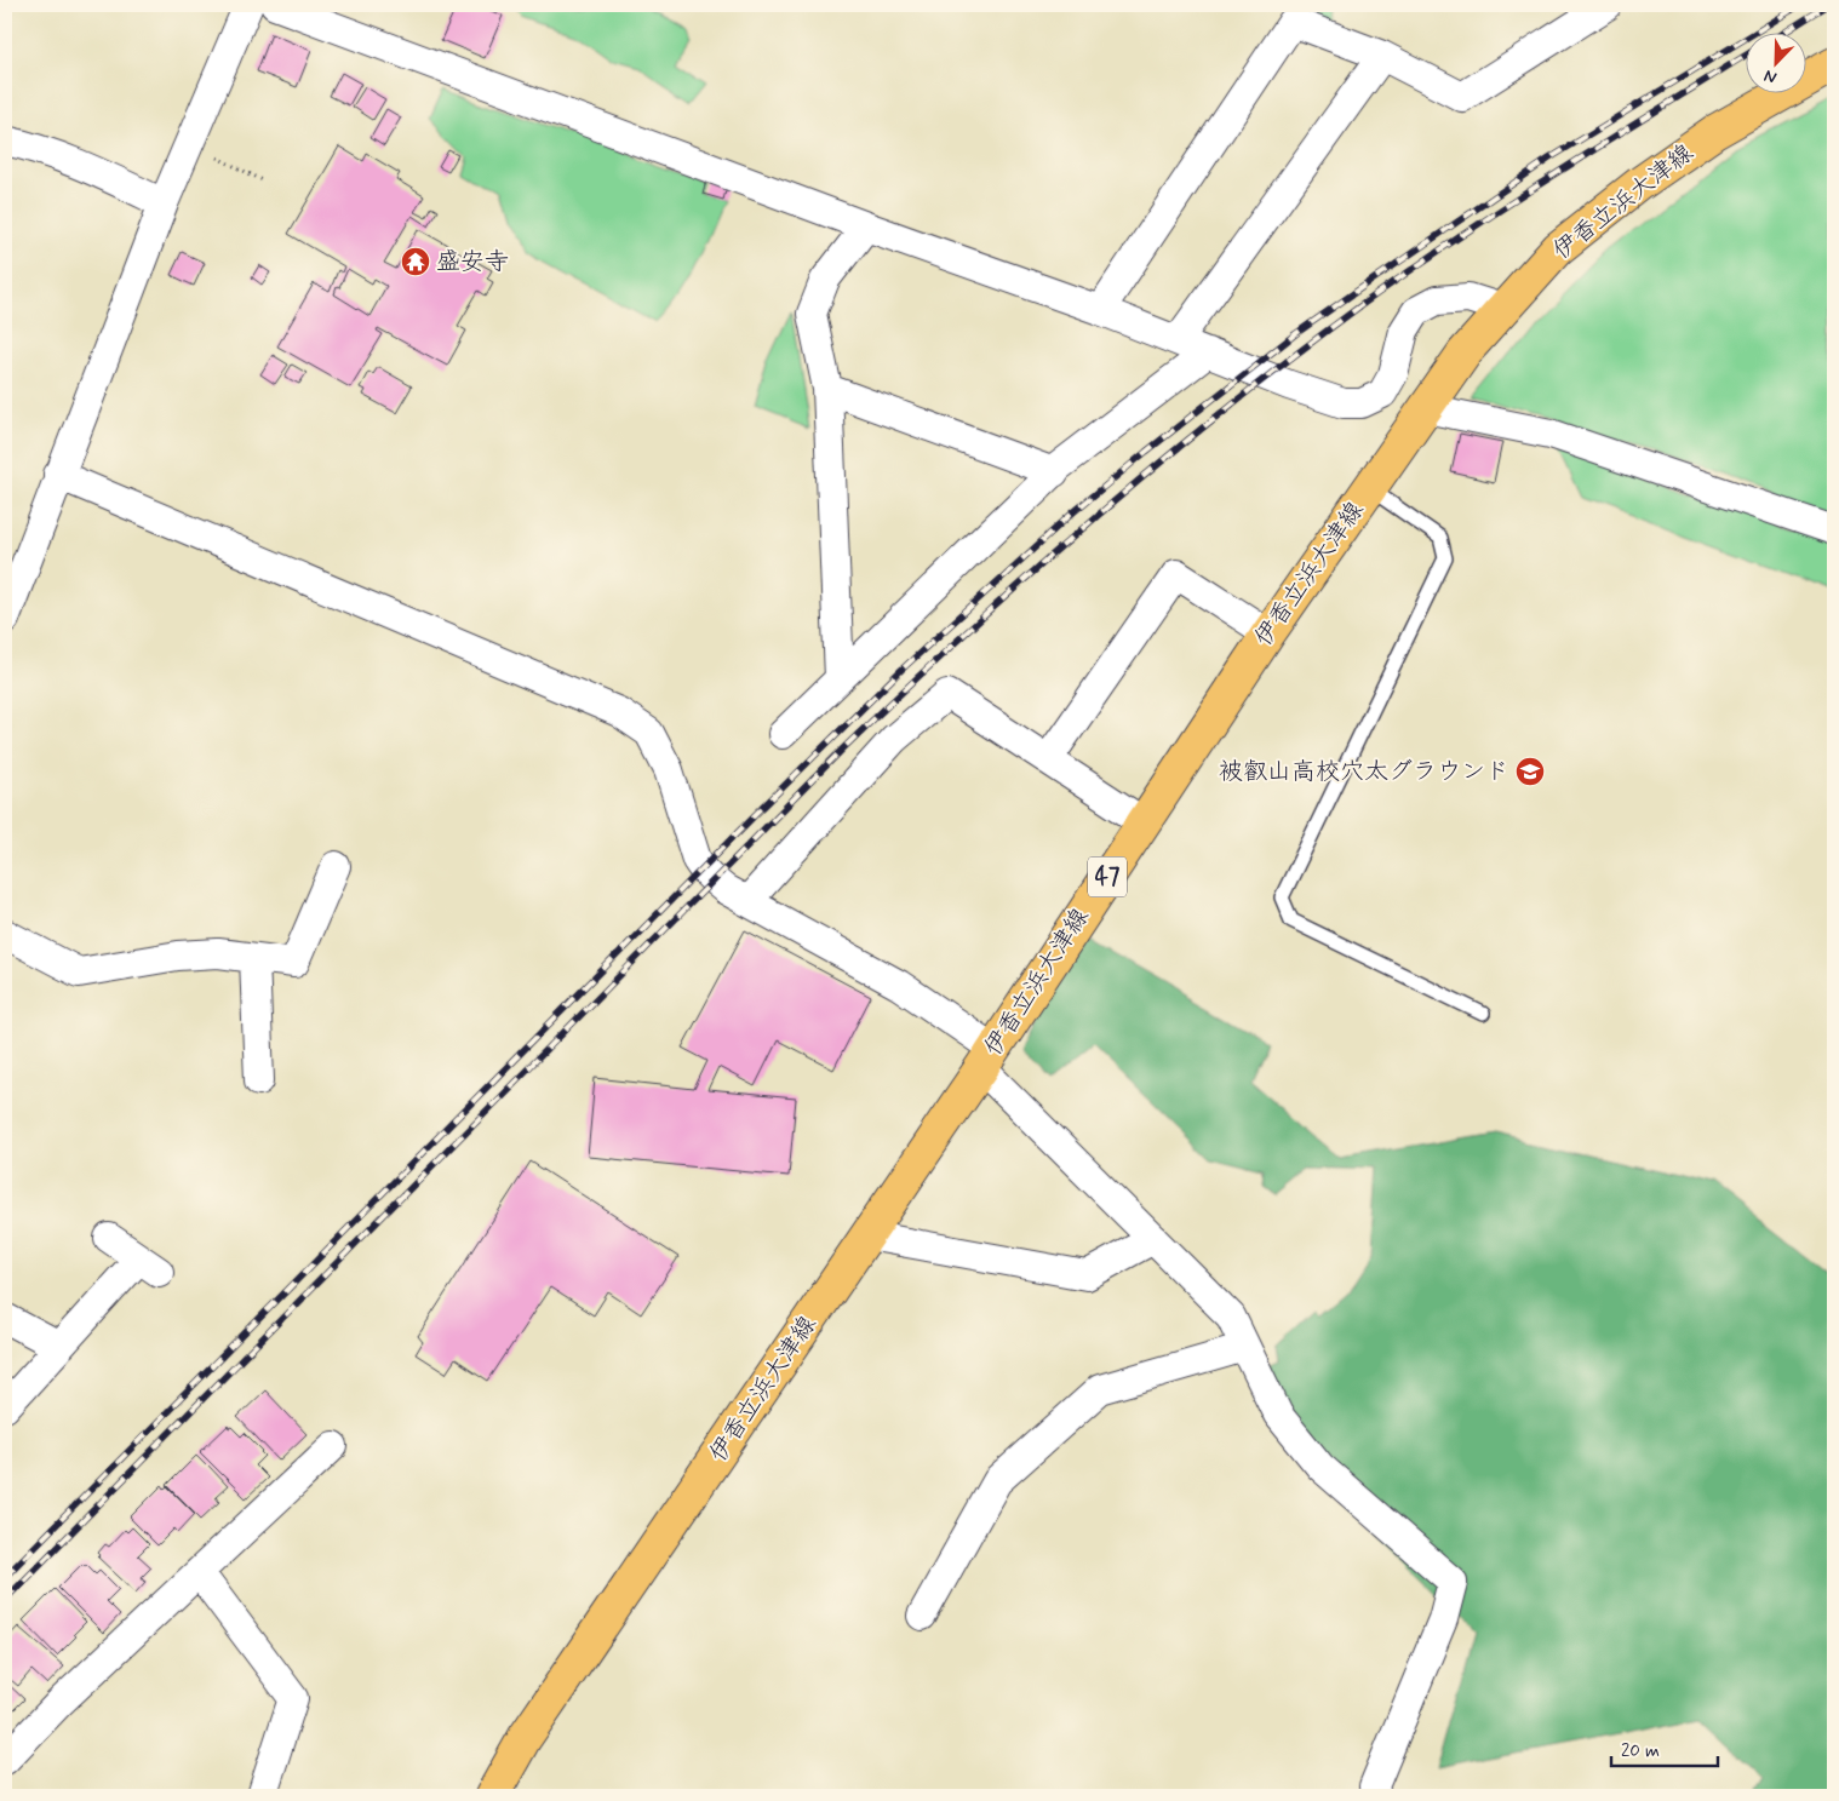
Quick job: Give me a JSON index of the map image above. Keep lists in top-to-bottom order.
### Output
{
  "streets": {
    "main road": ["伊香立浜大津線", "47"]
  },
  "places": {
    "temple": ["盛安寺"],
    "school or university": ["被叡山高校穴太グラウンド"]
  },
  "scale_bar": "20 m",
  "north": "bottom left"
}
